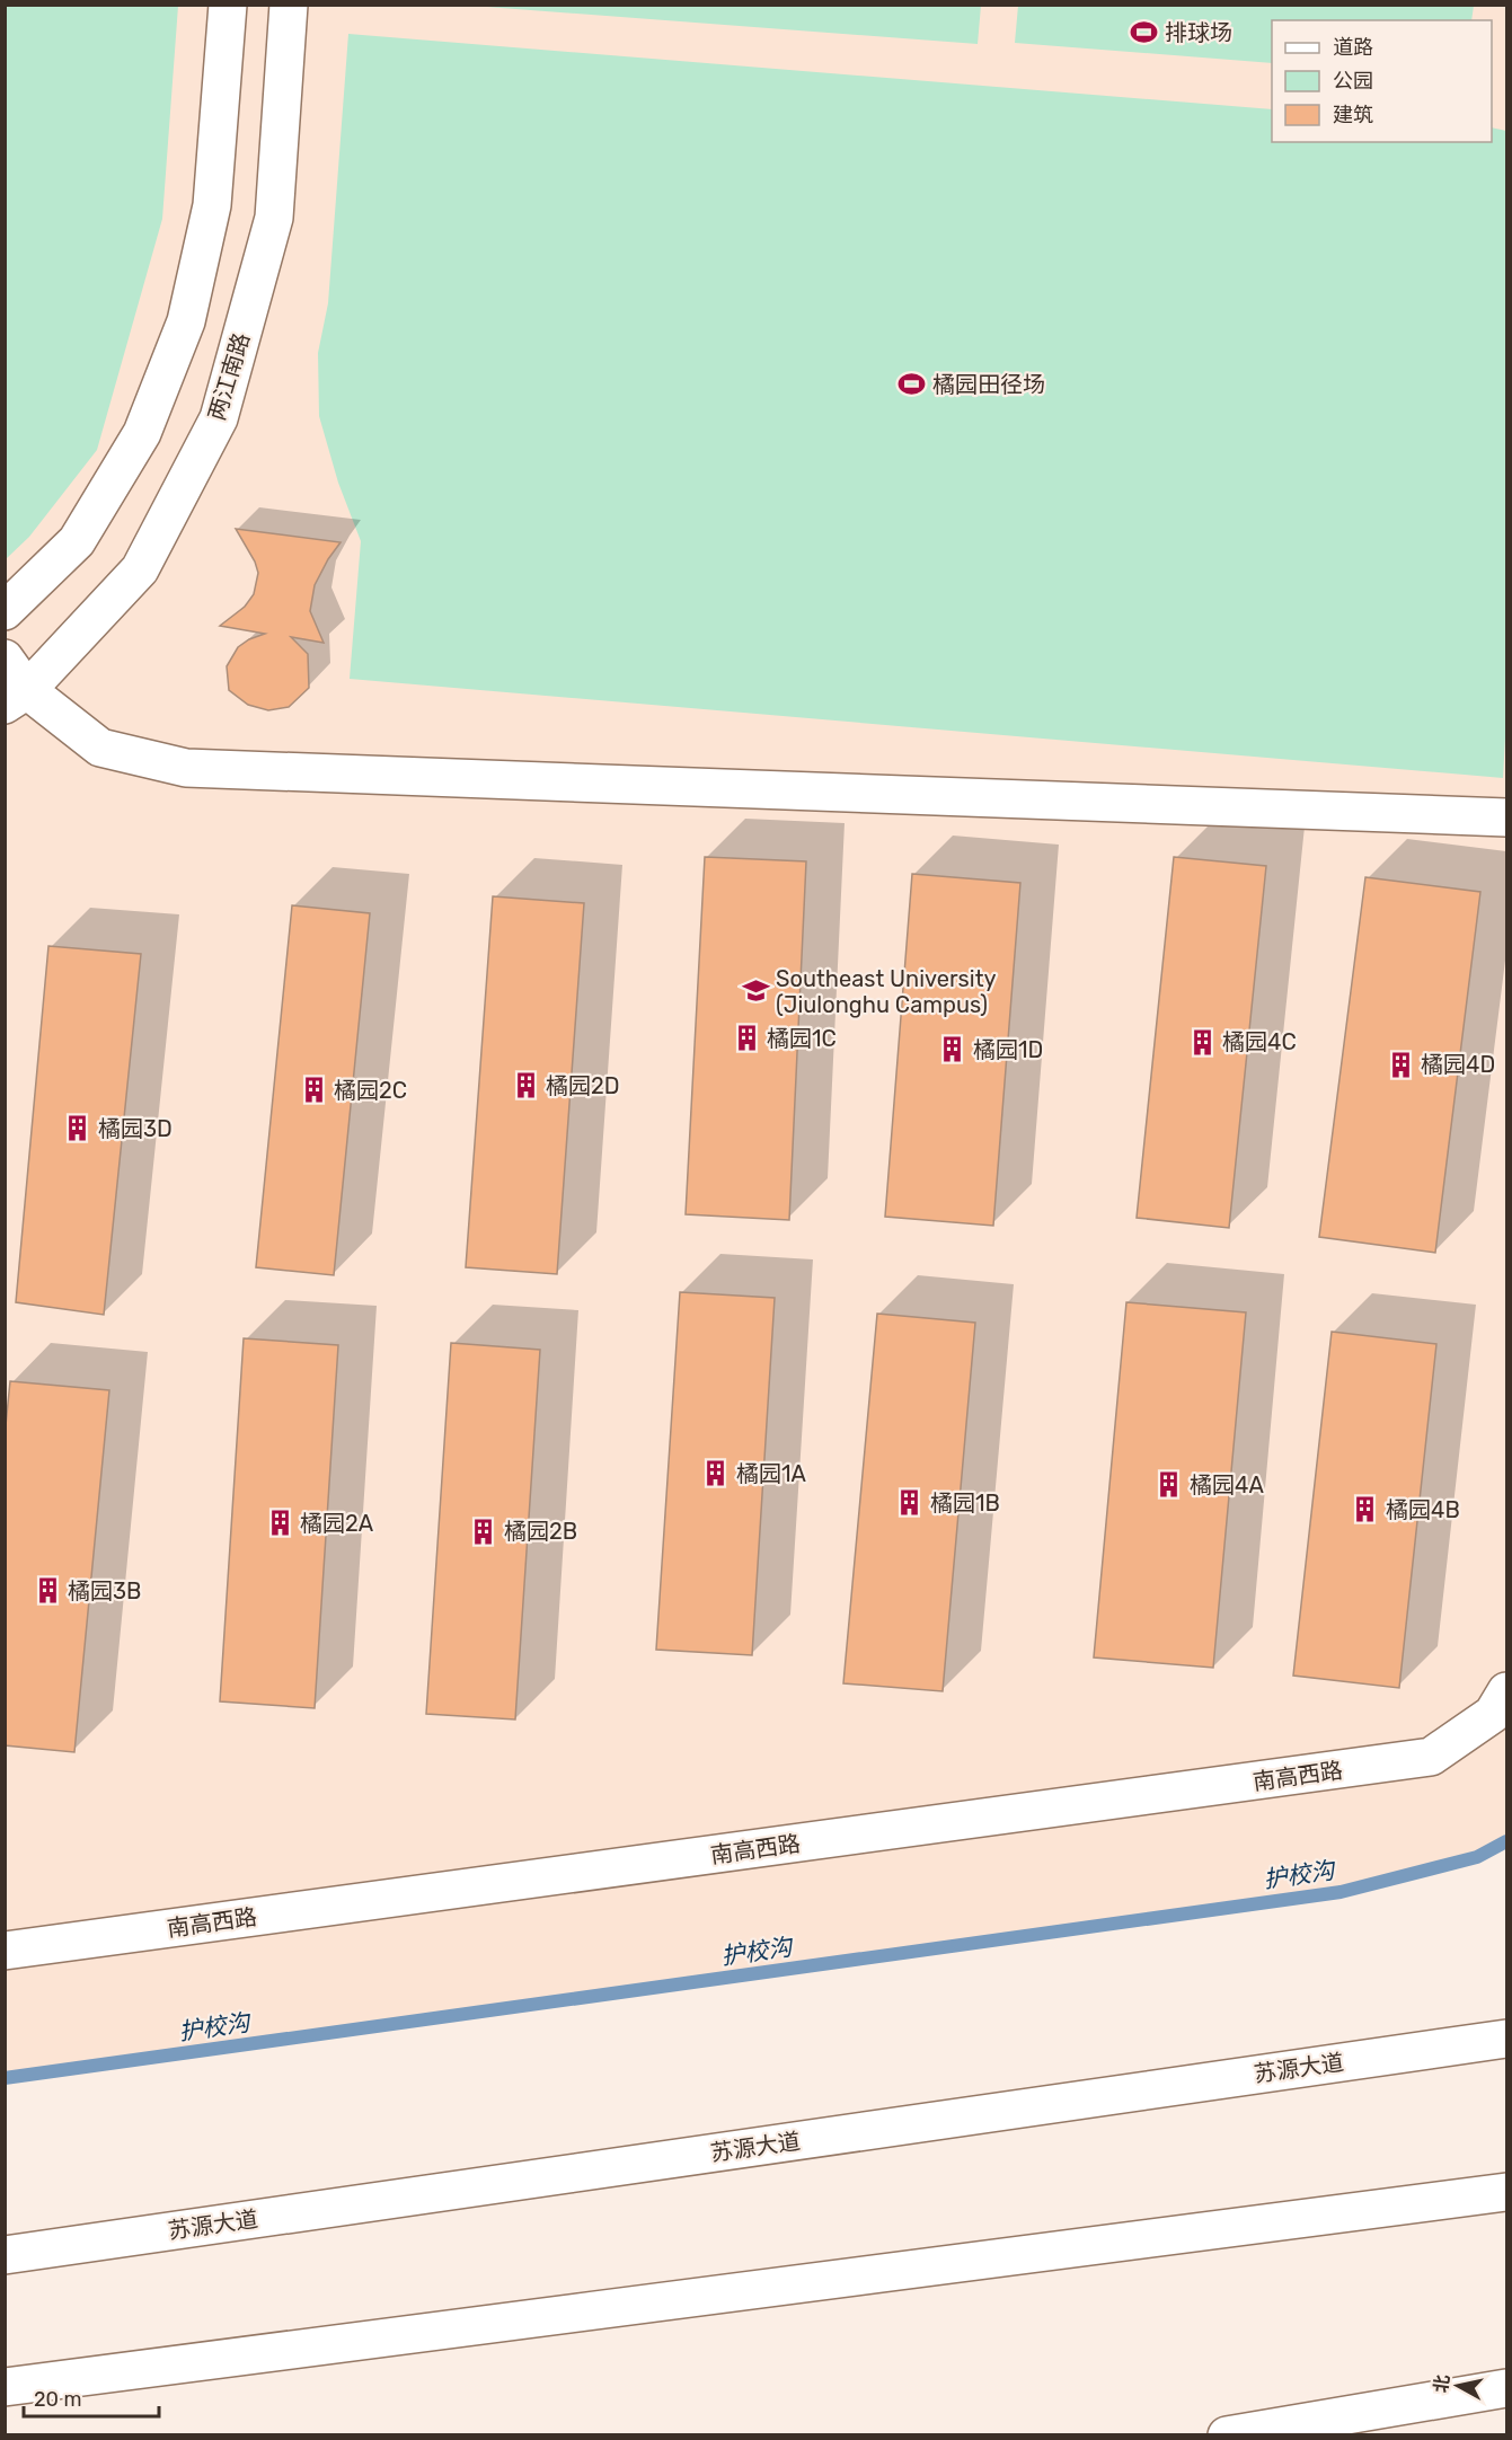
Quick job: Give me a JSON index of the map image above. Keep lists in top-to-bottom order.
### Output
{
  "streets": {
    "street": ["两江南路", "南高西路", "苏源大道"]
  },
  "water": ["护校沟"],
  "places": {
    "sports": ["排球场", "橘园田径场"],
    "school or university": ["Southeast University (Jiulonghu Campus)"],
    "building": [
      "橘园1C",
      "橘园4C",
      "橘园1D",
      "橘园4D",
      "橘园2D",
      "橘园2C",
      "橘园3D",
      "橘园1A",
      "橘园4A",
      "橘园1B",
      "橘园4B",
      "橘园2A",
      "橘园2B",
      "橘园3B"
    ]
  },
  "legend": ["道路", "公园", "建筑"],
  "scale_bar": "20 m",
  "north": "left"
}
